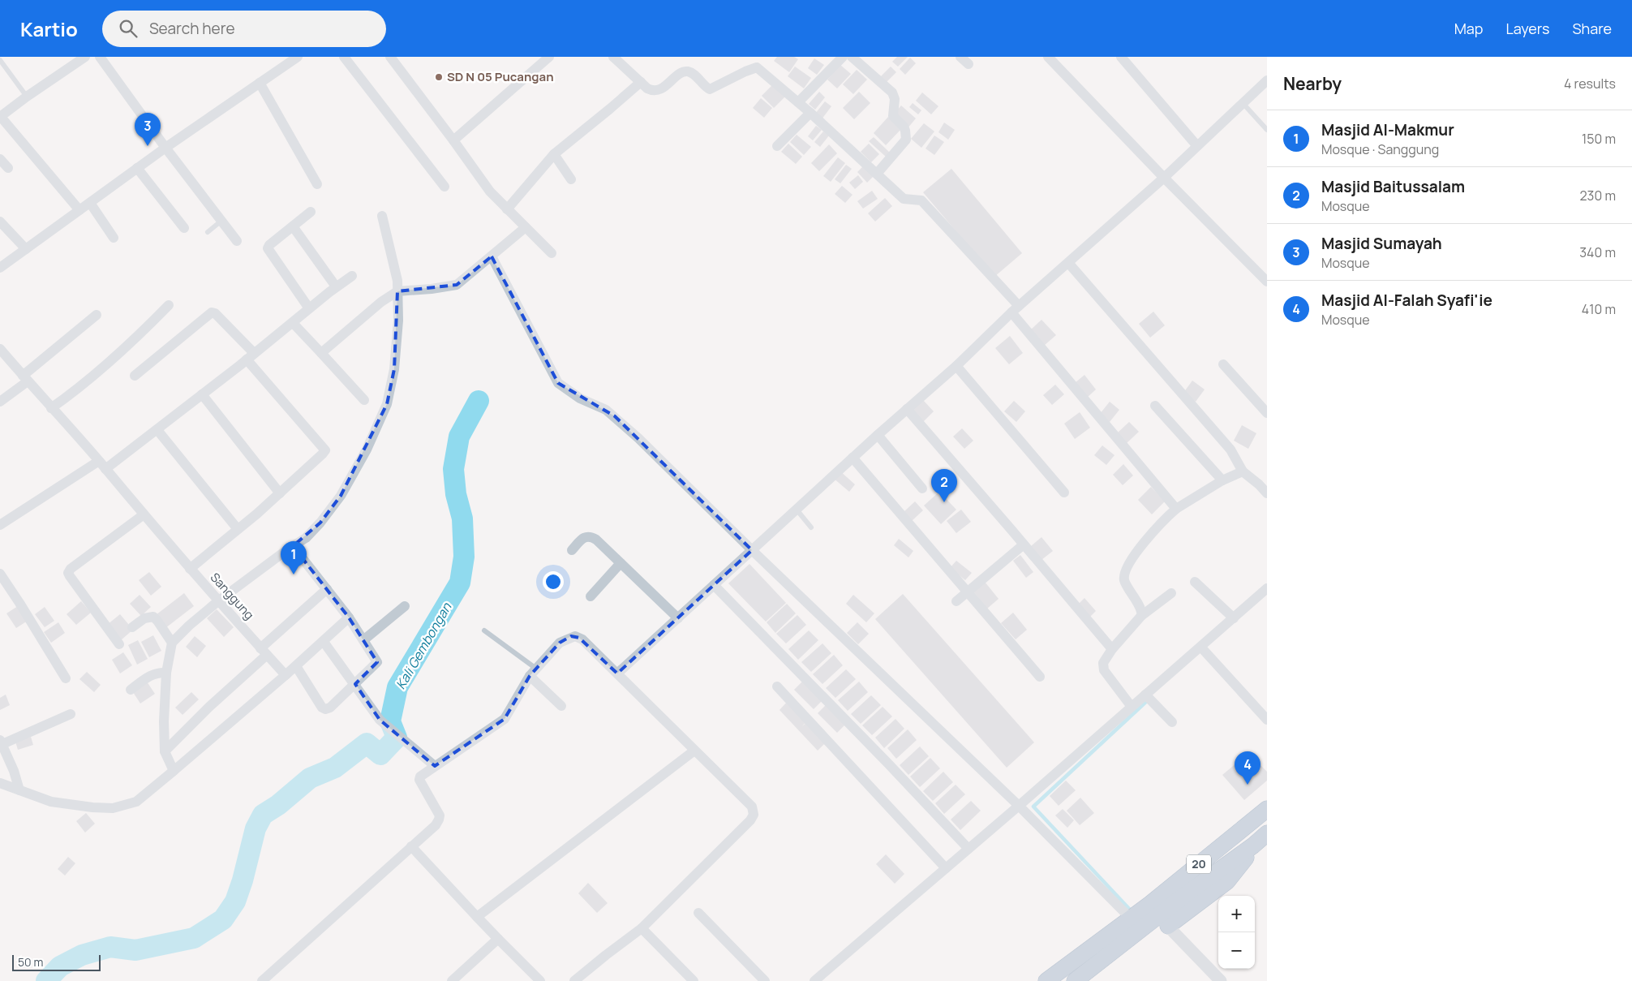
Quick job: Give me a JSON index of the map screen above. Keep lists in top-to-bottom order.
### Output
{
  "streets": {
    "highway": ["20"],
    "street": ["Sanggung"]
  },
  "water": ["Kali Gembongan"],
  "places": ["SD N 05 Pucangan"],
  "scale_bar": "50 m",
  "page": {
    "header": "Kartio",
    "search": "Search here",
    "nav": ["Map", "Layers", "Share"],
    "heading": ["Nearby", "4 results"],
    "list": [
      {
        "mark": "1",
        "name": "Masjid Al-Makmur",
        "note": "Mosque · Sanggung",
        "value": "150 m"
      },
      {
        "mark": "2",
        "name": "Masjid Baitussalam",
        "note": "Mosque",
        "value": "230 m"
      },
      {
        "mark": "3",
        "name": "Masjid Sumayah",
        "note": "Mosque",
        "value": "340 m"
      },
      {
        "mark": "4",
        "name": "Masjid Al-Falah Syafi'ie",
        "note": "Mosque",
        "value": "410 m"
      }
    ],
    "pins": [
      "3",
      "2",
      "1",
      "4"
    ],
    "map_buttons": ["+", "−"],
    "scale": "50 m"
  }
}
